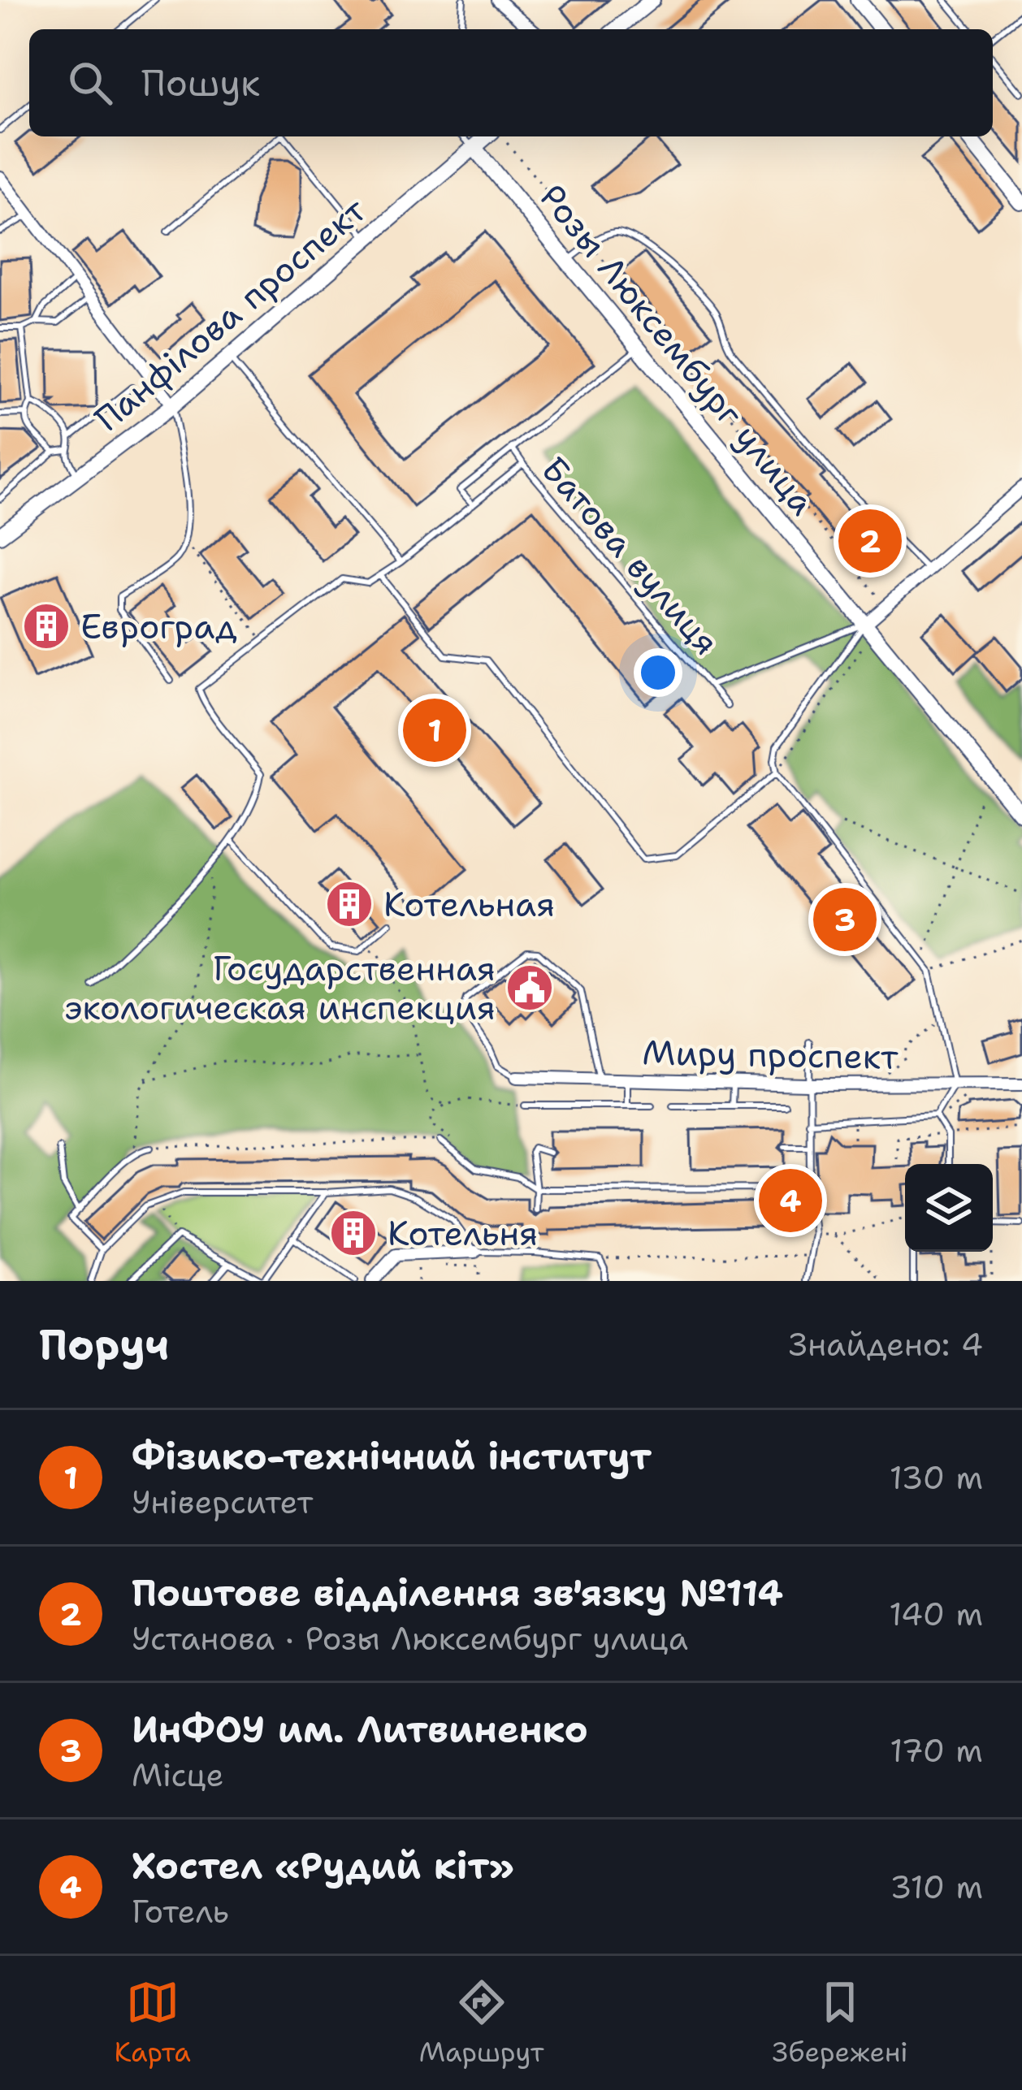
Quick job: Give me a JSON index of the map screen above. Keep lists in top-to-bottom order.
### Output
{
  "streets": {
    "street": ["Панфілова проспект", "Розы Люксембург улица", "Миру проспект"],
    "lane": ["Батова вулиця"]
  },
  "crossings": [
    ["Панфілова проспект", "Розы Люксембург улица"]
  ],
  "places": {
    "building": ["Евроград", "Котельная", "Котельня"],
    "public building": ["Государственная экологическая инспекция"]
  },
  "page": {
    "search": "Пошук",
    "pins": [
      "2",
      "1",
      "3",
      "4"
    ],
    "heading": ["Поруч", "Знайдено: 4"],
    "list": [
      {
        "mark": "1",
        "name": "Фізико-технічний інститут",
        "note": "Університет",
        "value": "130 m"
      },
      {
        "mark": "2",
        "name": "Поштове відділення зв'язку №114",
        "note": "Установа · Розы Люксембург улица",
        "value": "140 m"
      },
      {
        "mark": "3",
        "name": "ИнФОУ им. Литвиненко",
        "note": "Місце",
        "value": "170 m"
      },
      {
        "mark": "4",
        "name": "Хостел «Рудий кіт»",
        "note": "Готель",
        "value": "310 m"
      }
    ],
    "nav": ["Карта", "Маршрут", "Збережені"]
  }
}
